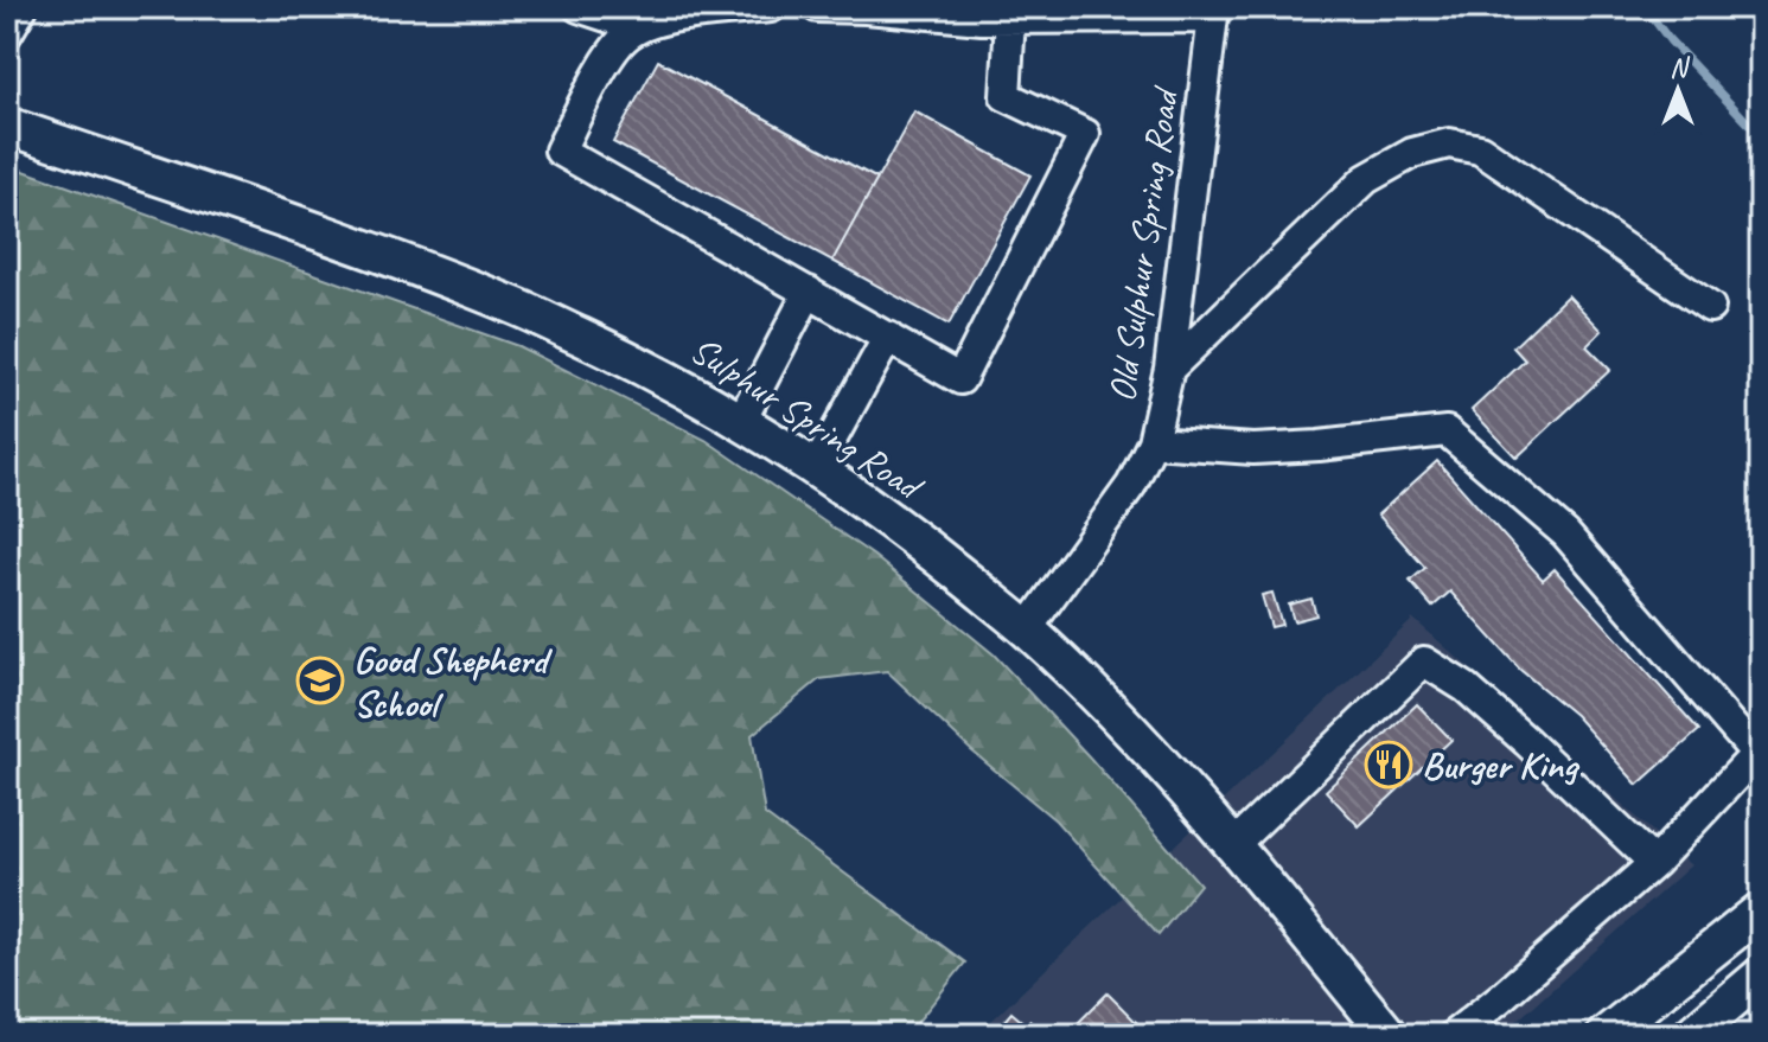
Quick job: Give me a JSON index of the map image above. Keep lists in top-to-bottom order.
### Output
{
  "streets": {
    "main road": ["Sulphur Spring Road"],
    "street": ["Old Sulphur Spring Road"]
  },
  "crossings": [
    ["Old Sulphur Spring Road", "Sulphur Spring Road"]
  ],
  "places": {
    "school or university": ["Good Shepherd School"],
    "restaurant": ["Burger King"]
  },
  "north": "top"
}
